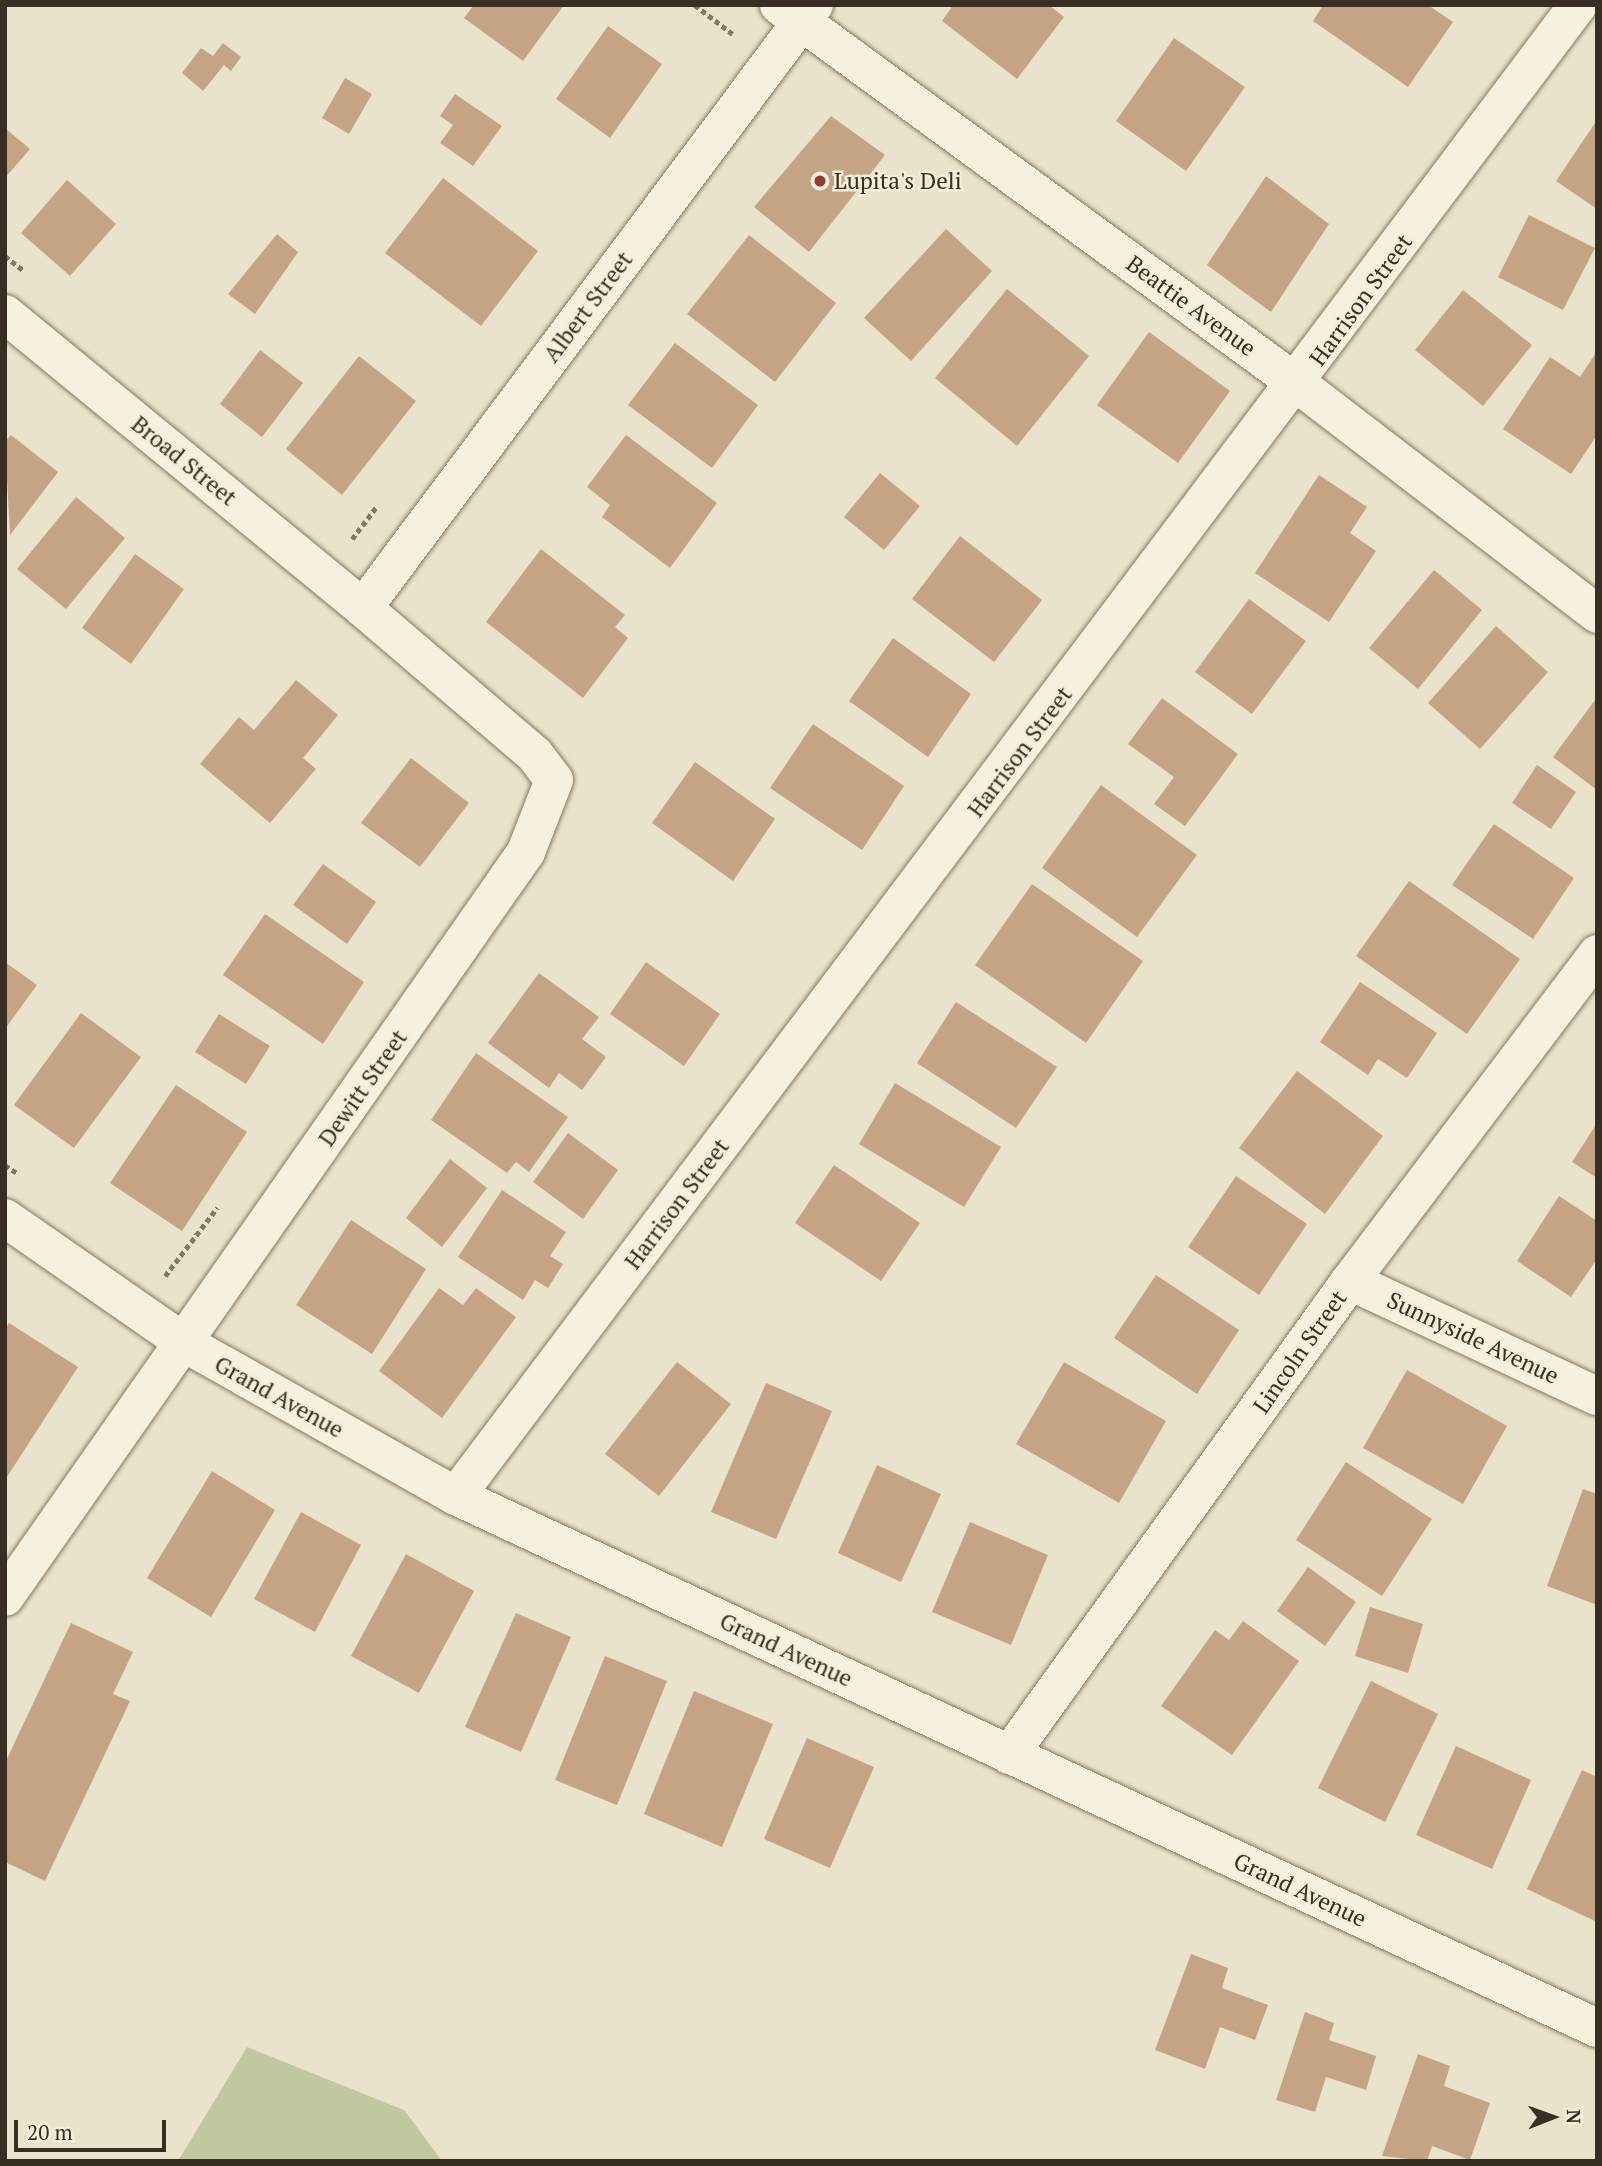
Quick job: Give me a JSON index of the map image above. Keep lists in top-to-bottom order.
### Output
{
  "streets": {
    "street": [
      "Harrison Street",
      "Beattie Avenue",
      "Albert Street",
      "Broad Street",
      "Dewitt Street",
      "Sunnyside Avenue",
      "Lincoln Street",
      "Grand Avenue"
    ]
  },
  "crossings": [
    ["Harrison Street", "Beattie Avenue"],
    ["Harrison Street", "Grand Avenue"],
    ["Beattie Avenue", "Albert Street"],
    ["Albert Street", "Broad Street"],
    ["Albert Street", "Dewitt Street"],
    ["Broad Street", "Dewitt Street"],
    ["Dewitt Street", "Grand Avenue"],
    ["Sunnyside Avenue", "Lincoln Street"],
    ["Lincoln Street", "Grand Avenue"]
  ],
  "places": ["Lupita's Deli"],
  "scale_bar": "20 m",
  "north": "right"
}
